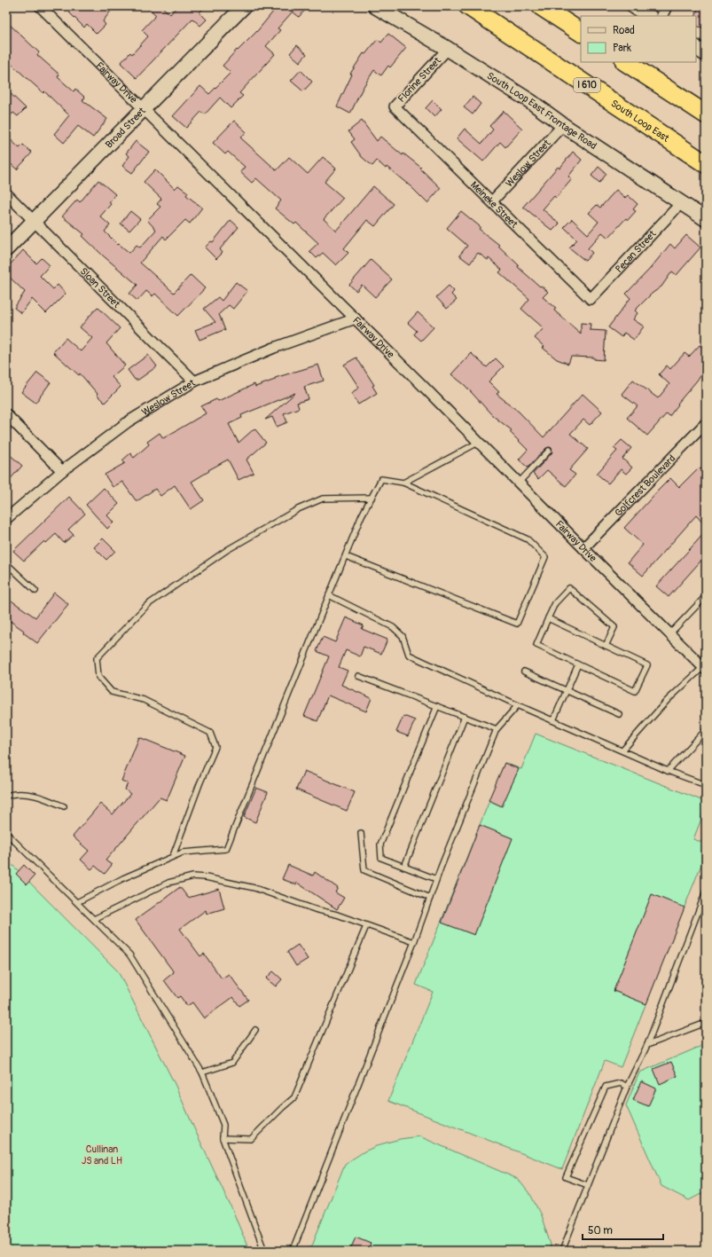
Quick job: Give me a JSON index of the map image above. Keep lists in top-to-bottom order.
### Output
{
  "streets": {
    "highway": ["I 610", "South Loop East"],
    "main road": ["South Loop East Frontage Road", "Broad Street"],
    "street": [
      "Florine Street",
      "Fairway Drive",
      "Weslow Street",
      "Meineke Street",
      "Pecan Street",
      "Sloan Street",
      "Golfcrest Boulevard"
    ]
  },
  "crossings": [
    ["Florine Street", "South Loop East Frontage Road"],
    ["Florine Street", "Meineke Street"],
    ["Fairway Drive", "Broad Street"],
    ["Fairway Drive", "Weslow Street"],
    ["Fairway Drive", "Golfcrest Boulevard"],
    ["South Loop East Frontage Road", "Weslow Street"],
    ["South Loop East Frontage Road", "Pecan Street"],
    ["Broad Street", "Sloan Street"],
    ["Weslow Street", "Meineke Street"],
    ["Weslow Street", "Sloan Street"],
    ["Meineke Street", "Pecan Street"]
  ],
  "parks": ["Cullinan JS and LH"],
  "legend": ["Road", "Park"],
  "scale_bar": "50 m"
}
